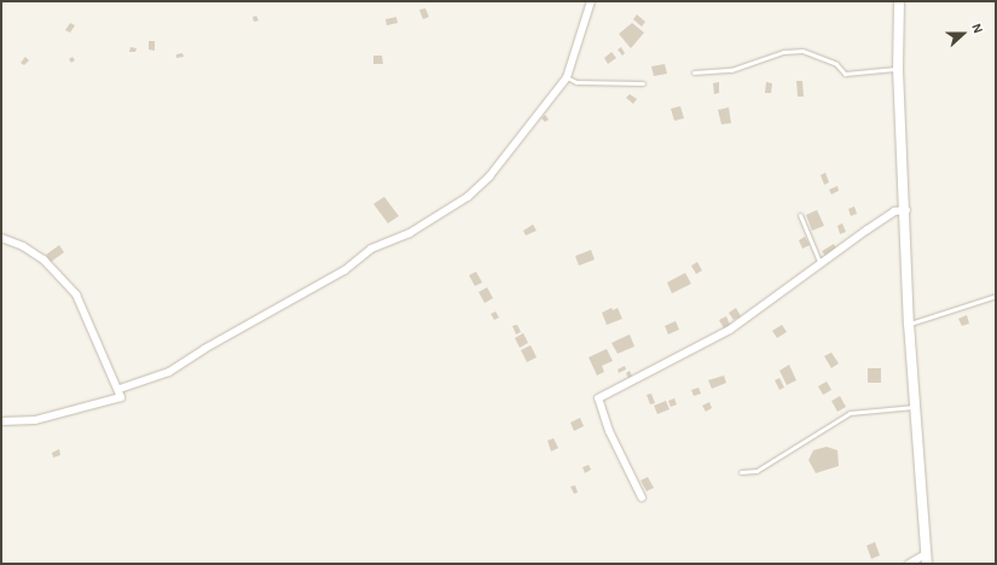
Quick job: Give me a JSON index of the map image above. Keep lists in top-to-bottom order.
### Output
{
  "north": "right"
}
